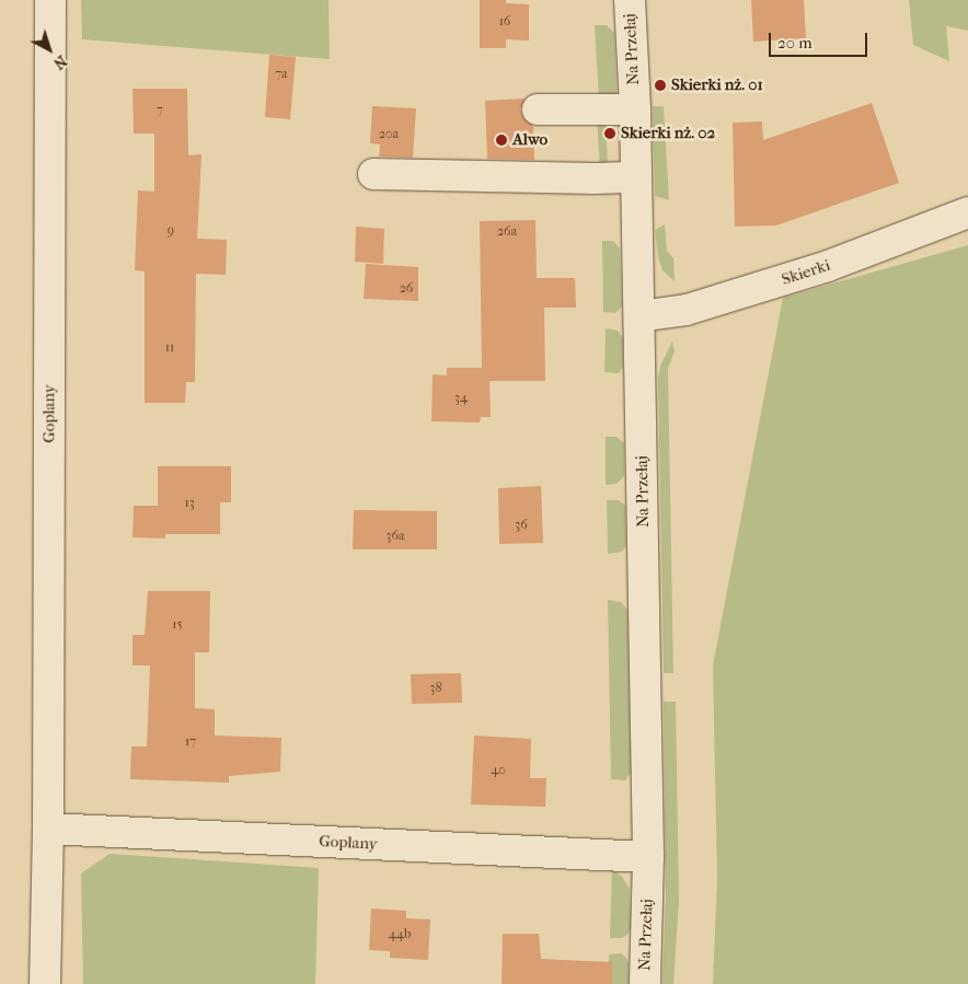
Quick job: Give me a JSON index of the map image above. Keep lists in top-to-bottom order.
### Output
{
  "streets": {
    "street": ["Na Przełaj", "Skierki", "Goplany"]
  },
  "crossings": [
    ["Na Przełaj", "Skierki"],
    ["Na Przełaj", "Goplany"]
  ],
  "places": ["Skierki nż. 01", "Skierki nż. 02", "Alwo"],
  "house_numbers": [
    "16",
    "7a",
    "7",
    "20a",
    "9",
    "26a",
    "26",
    "11",
    "34",
    "13",
    "36",
    "36a",
    "15",
    "38",
    "17",
    "40",
    "44b"
  ],
  "scale_bar": "20 m",
  "north": "bottom right"
}
